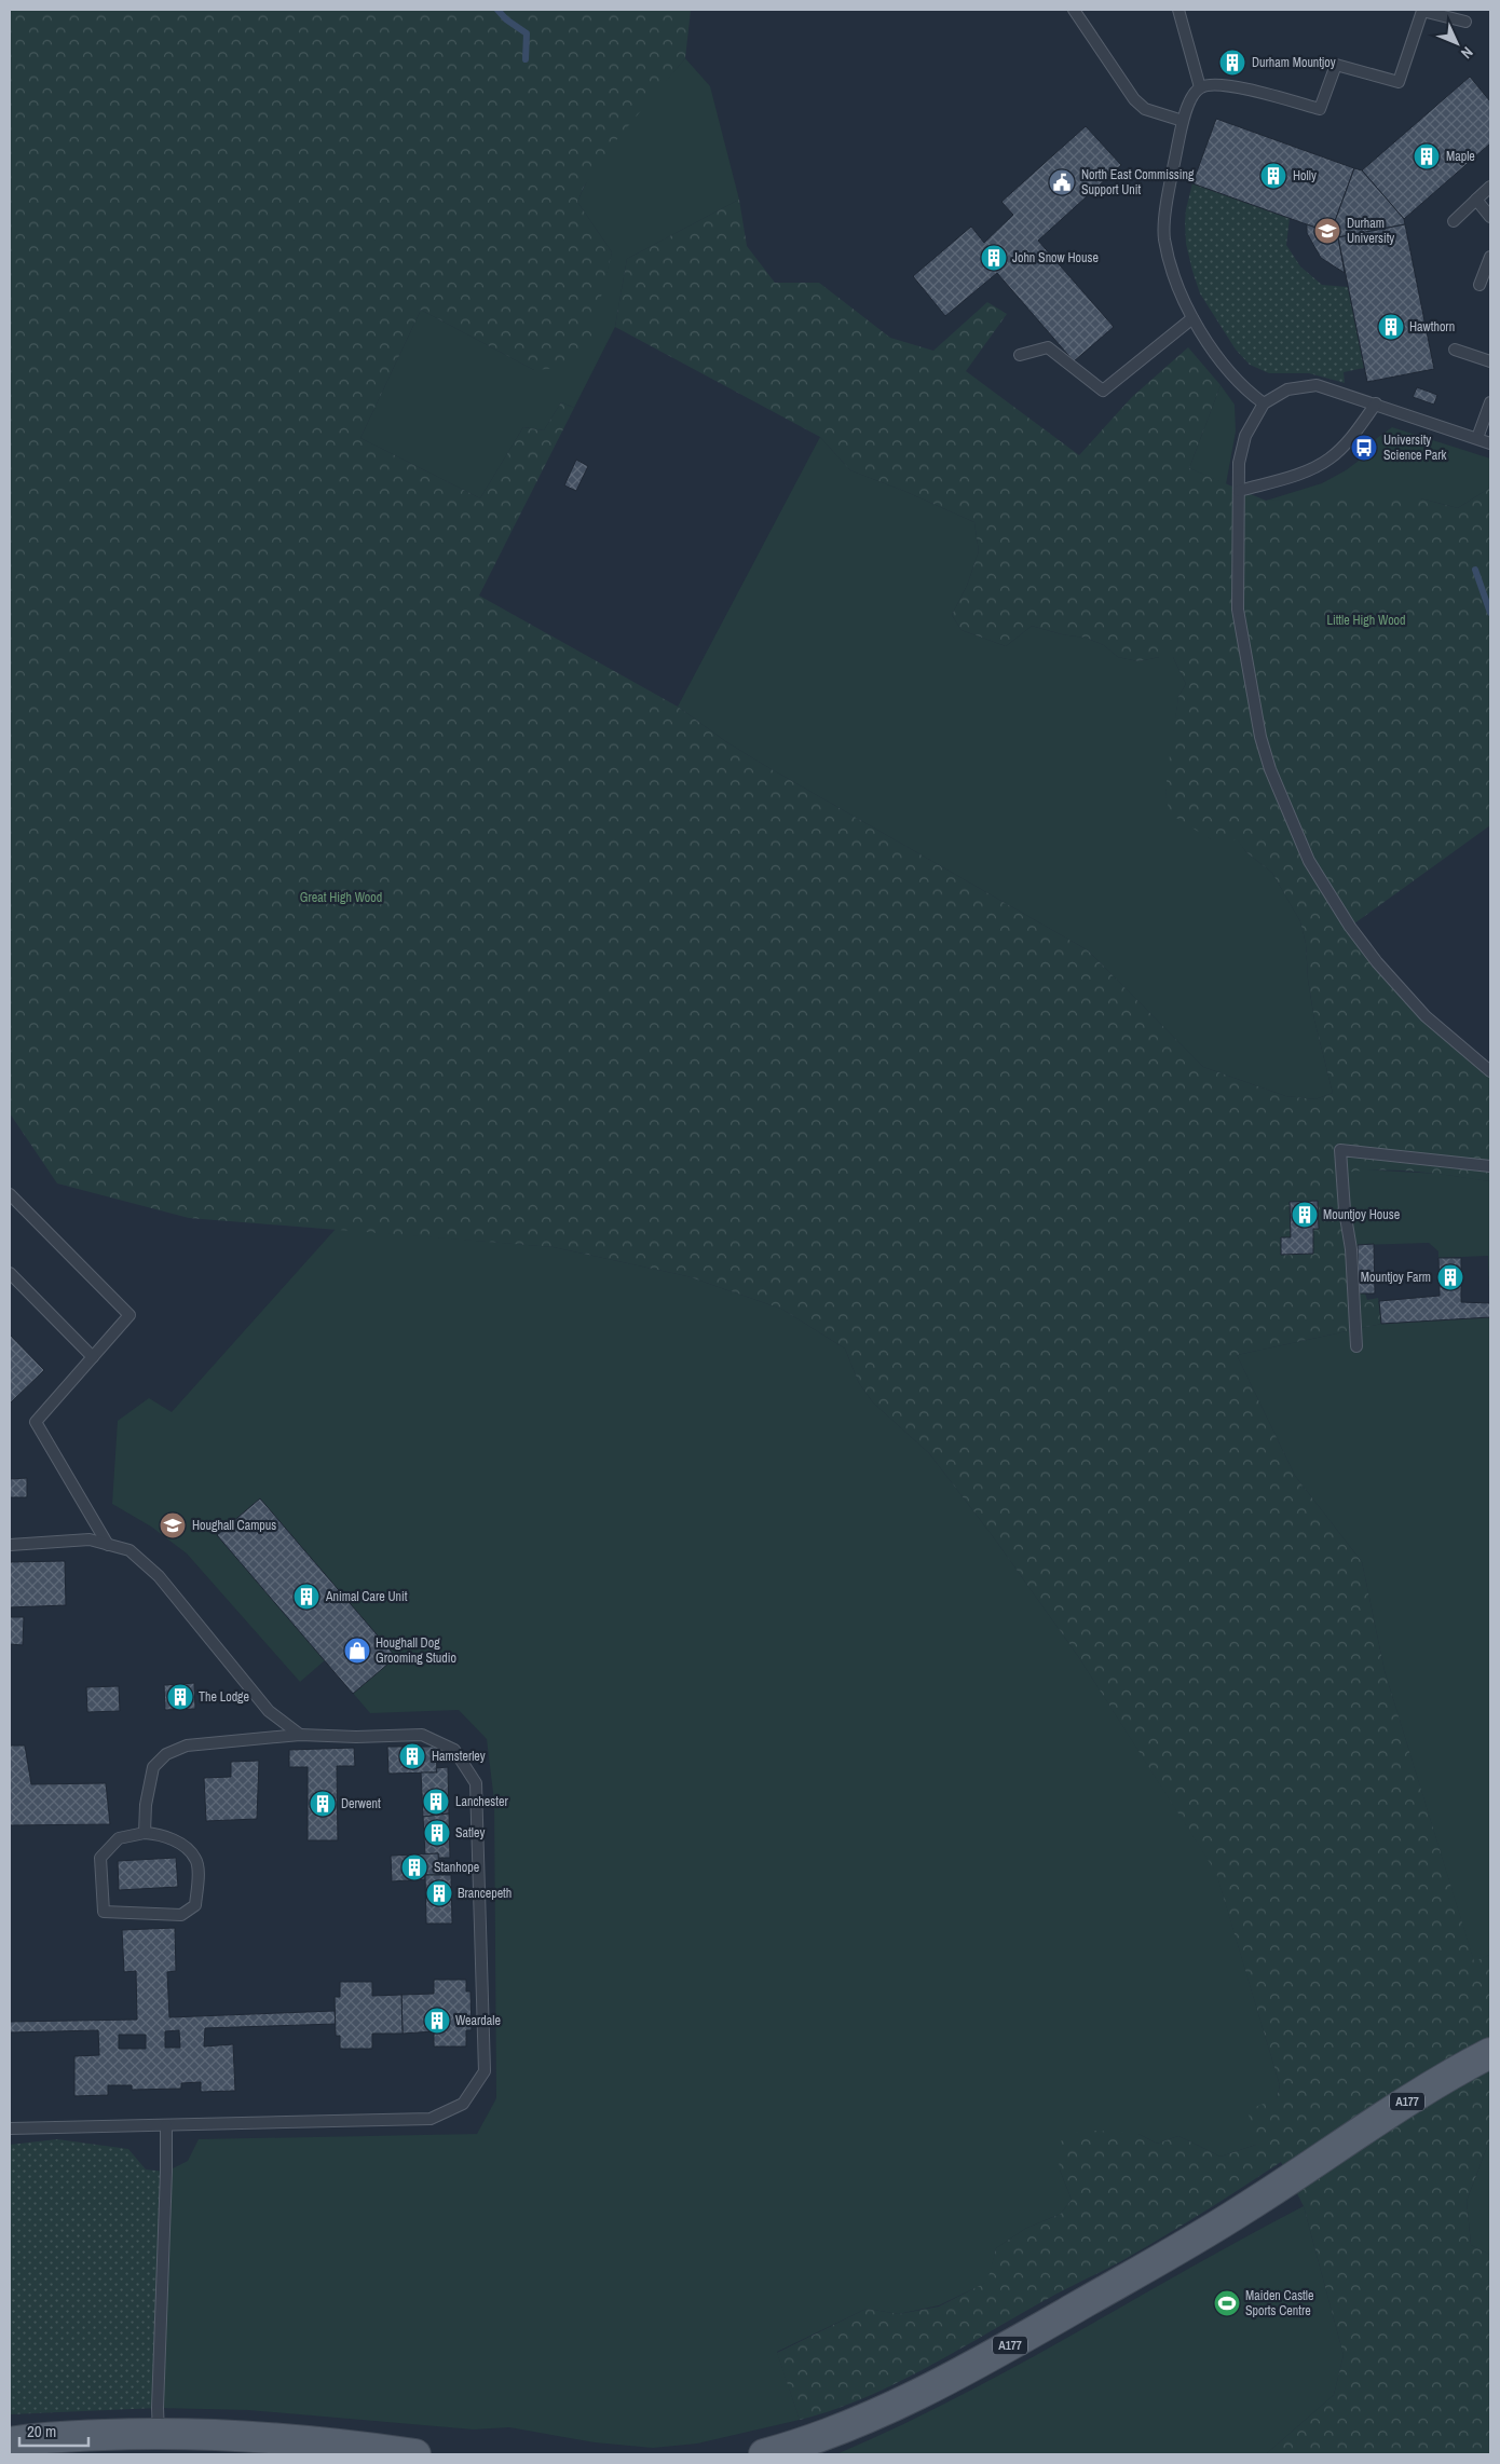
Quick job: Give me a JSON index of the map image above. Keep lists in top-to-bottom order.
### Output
{
  "streets": {
    "main road": ["A177"]
  },
  "parks": ["Little High Wood", "Great High Wood"],
  "places": {
    "building": [
      "Durham Mountjoy",
      "Maple",
      "Holly",
      "John Snow House",
      "Hawthorn",
      "Mountjoy House",
      "Mountjoy Farm",
      "Animal Care Unit",
      "The Lodge",
      "Hamsterley",
      "Lanchester",
      "Derwent",
      "Satley",
      "Stanhope",
      "Brancepeth",
      "Weardale"
    ],
    "public building": ["North East Commissing Support Unit"],
    "school or university": ["Durham University", "Houghall Campus"],
    "bus stop": ["University Science Park"],
    "shop": ["Houghall Dog Grooming Studio"],
    "sports": ["Maiden Castle Sports Centre"]
  },
  "scale_bar": "20 m",
  "north": "bottom right"
}
